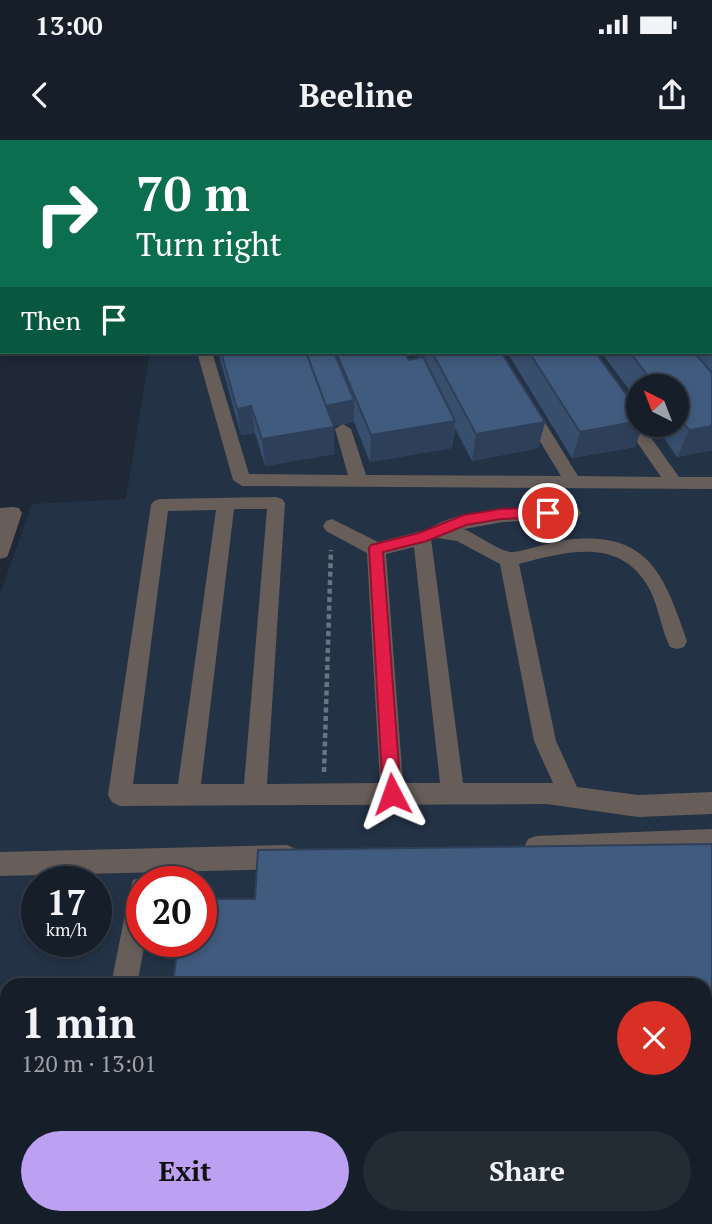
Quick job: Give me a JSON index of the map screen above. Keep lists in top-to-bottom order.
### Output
{
  "north": "top left",
  "page": {
    "status": "13:00",
    "header": "Beeline",
    "turn": ["70 m", "Turn right"],
    "then": "Then",
    "speed": "17 km/h",
    "limit": "20",
    "heading": ["1 min", "120 m · 13:01"],
    "buttons": ["Exit", "Share"]
  }
}
